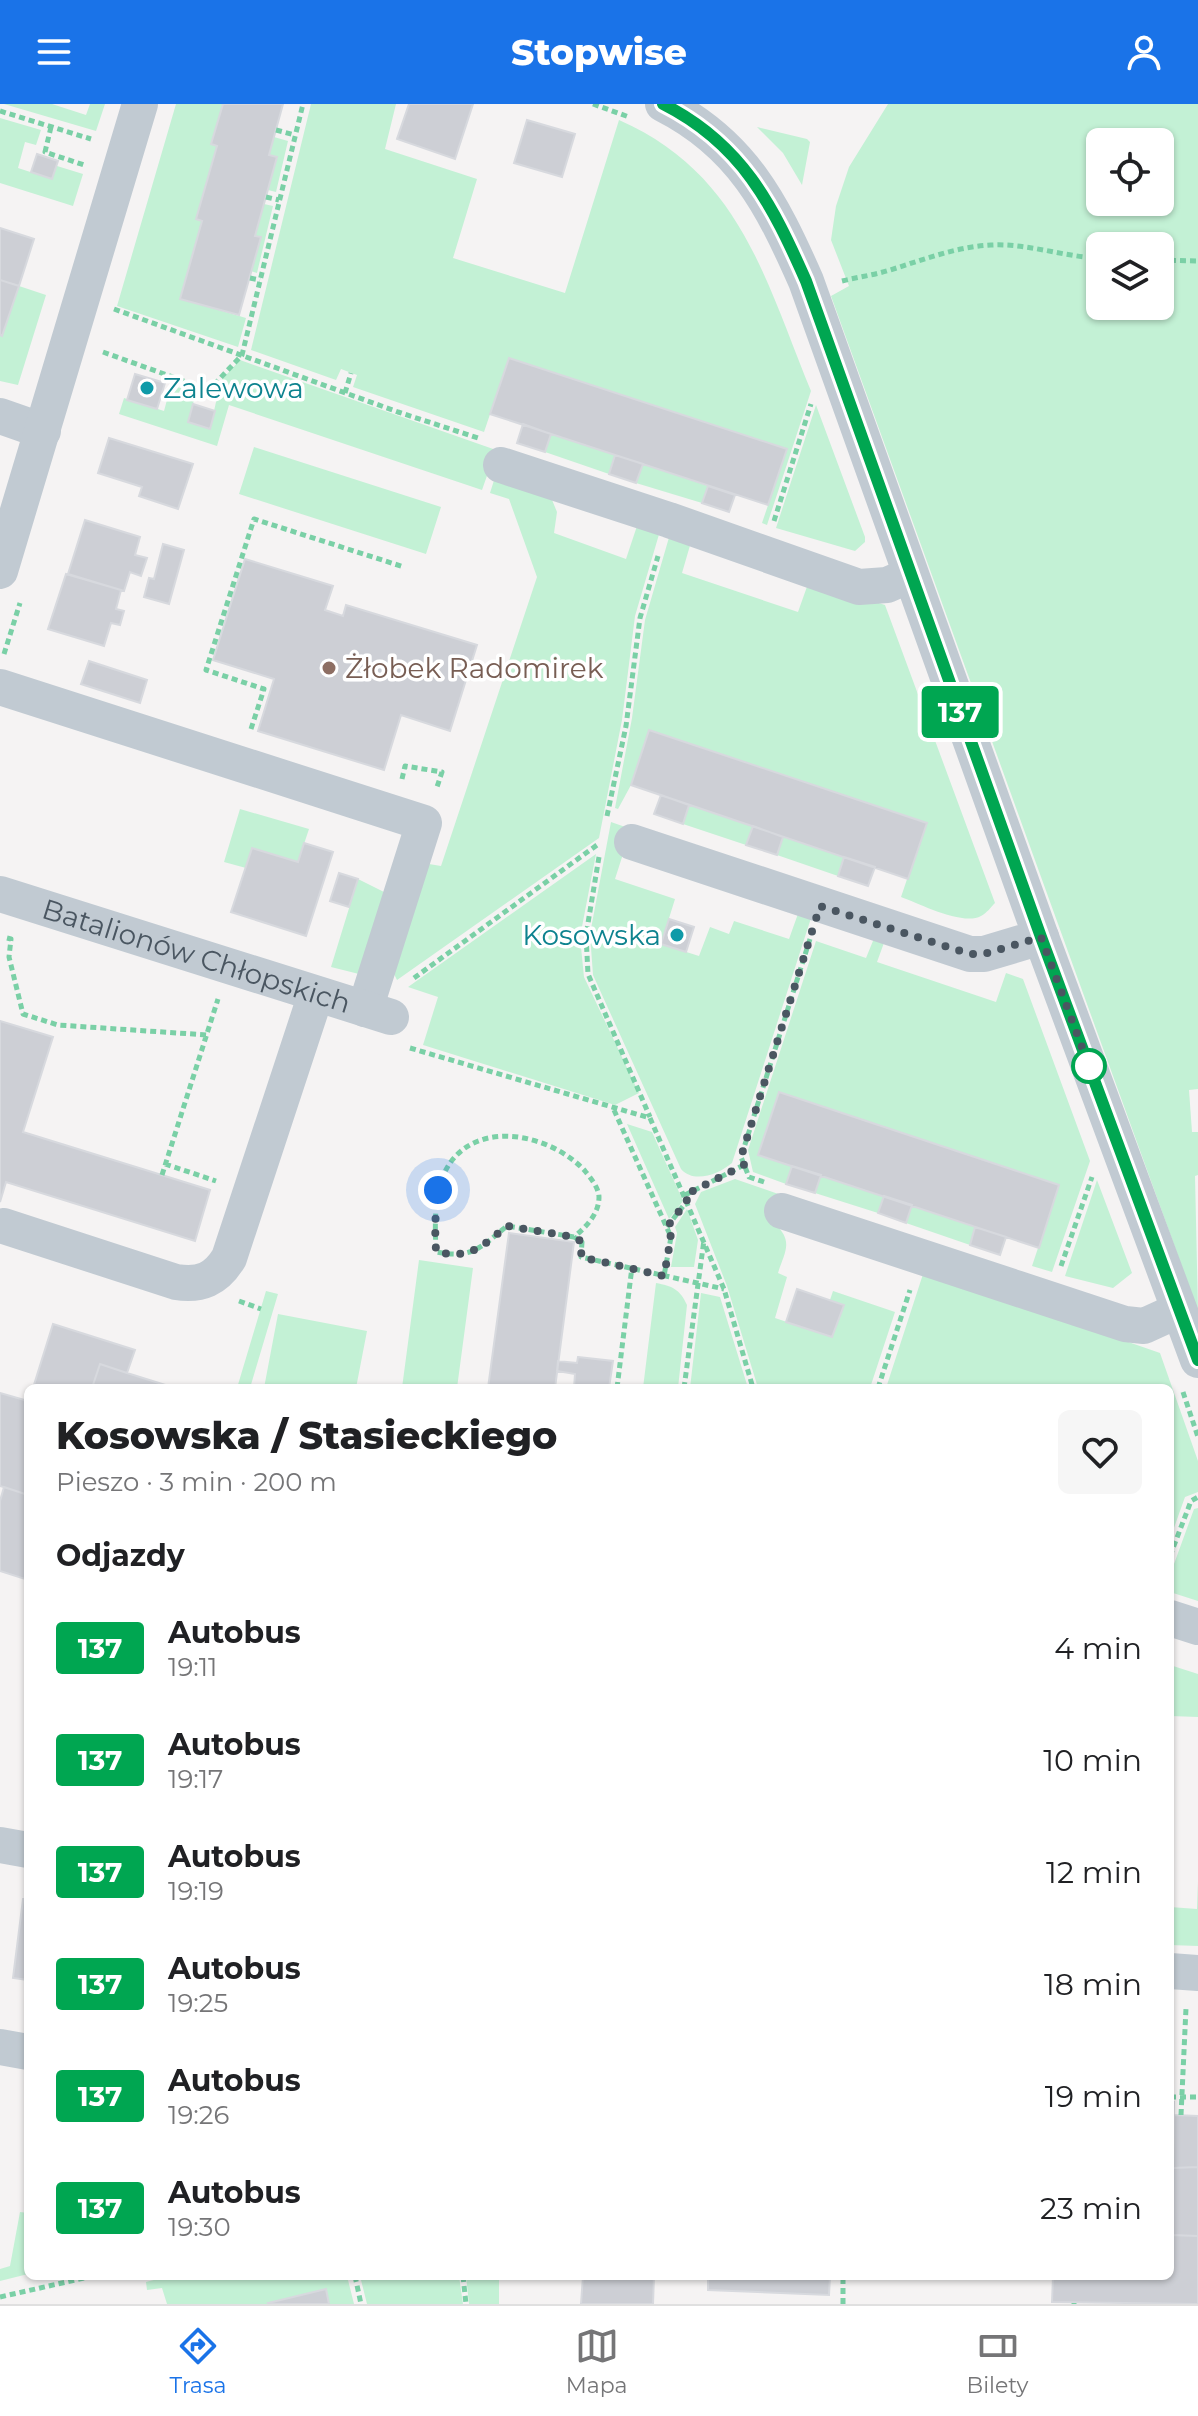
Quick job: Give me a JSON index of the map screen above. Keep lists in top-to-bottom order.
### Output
{
  "streets": {
    "street": ["Batalionów Chłopskich"]
  },
  "places": ["Zalewowa", "Żłobek Radomirek", "Kosowska"],
  "lines": ["bus line 137"],
  "page": {
    "header": "Stopwise",
    "on_map": "137",
    "heading": [
      ["Kosowska / Stasieckiego", "Pieszo · 3 min · 200 m"],
      "Odjazdy"
    ],
    "list": [
      {
        "mark": "137",
        "name": "Autobus",
        "note": "19:11",
        "value": "4 min"
      },
      {
        "mark": "137",
        "name": "Autobus",
        "note": "19:17",
        "value": "10 min"
      },
      {
        "mark": "137",
        "name": "Autobus",
        "note": "19:19",
        "value": "12 min"
      },
      {
        "mark": "137",
        "name": "Autobus",
        "note": "19:25",
        "value": "18 min"
      },
      {
        "mark": "137",
        "name": "Autobus",
        "note": "19:26",
        "value": "19 min"
      },
      {
        "mark": "137",
        "name": "Autobus",
        "note": "19:30",
        "value": "23 min"
      }
    ],
    "tabs": ["Trasa", "Mapa", "Bilety"]
  }
}
